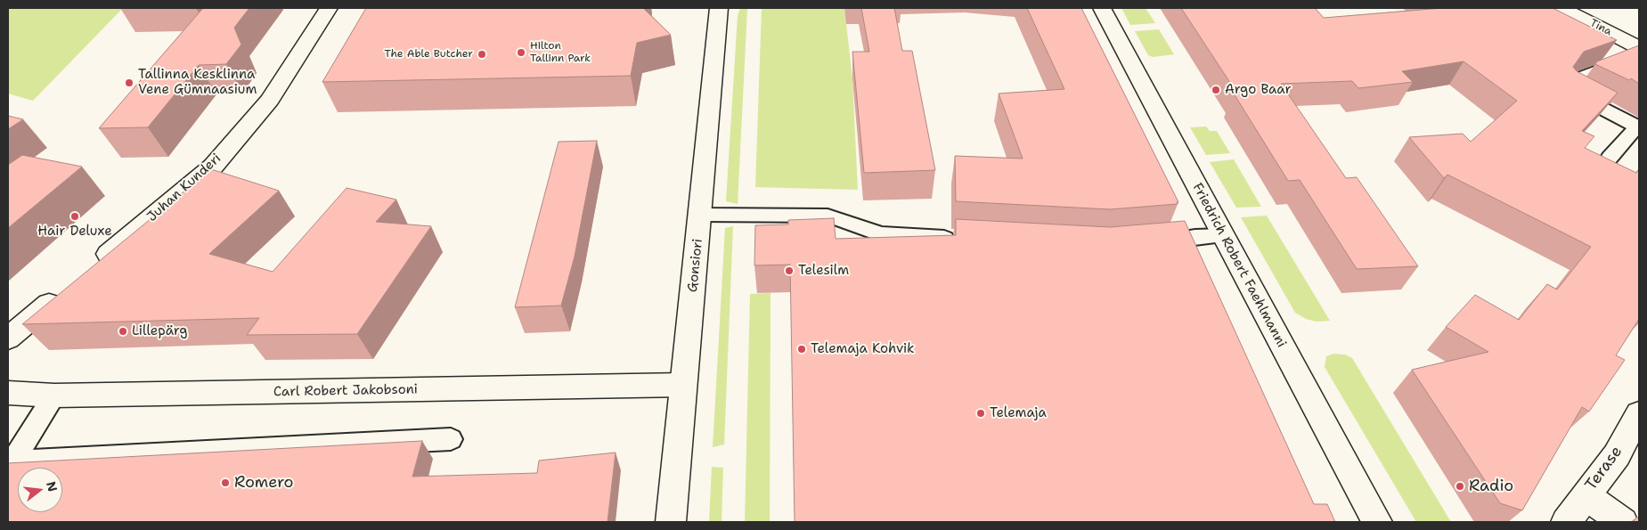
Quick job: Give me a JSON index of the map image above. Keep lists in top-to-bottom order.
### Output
{
  "streets": {
    "street": [
      "Tina",
      "Juhan Kunderi",
      "Gonsiori",
      "Friedrich Robert Faehlmanni",
      "Carl Robert Jakobsoni",
      "Terase"
    ]
  },
  "crossings": [
    ["Gonsiori", "Carl Robert Jakobsoni"]
  ],
  "places": [
    "Hilton Tallinn Park",
    "The Able Butcher",
    "Tallinna Kesklinna Vene Gümnaasium",
    "Argo Baar",
    "Hair Deluxe",
    "Telesilm",
    "Lillepärg",
    "Telemaja Kohvik",
    "Telemaja",
    "Romero",
    "Radio"
  ],
  "north": "right"
}
